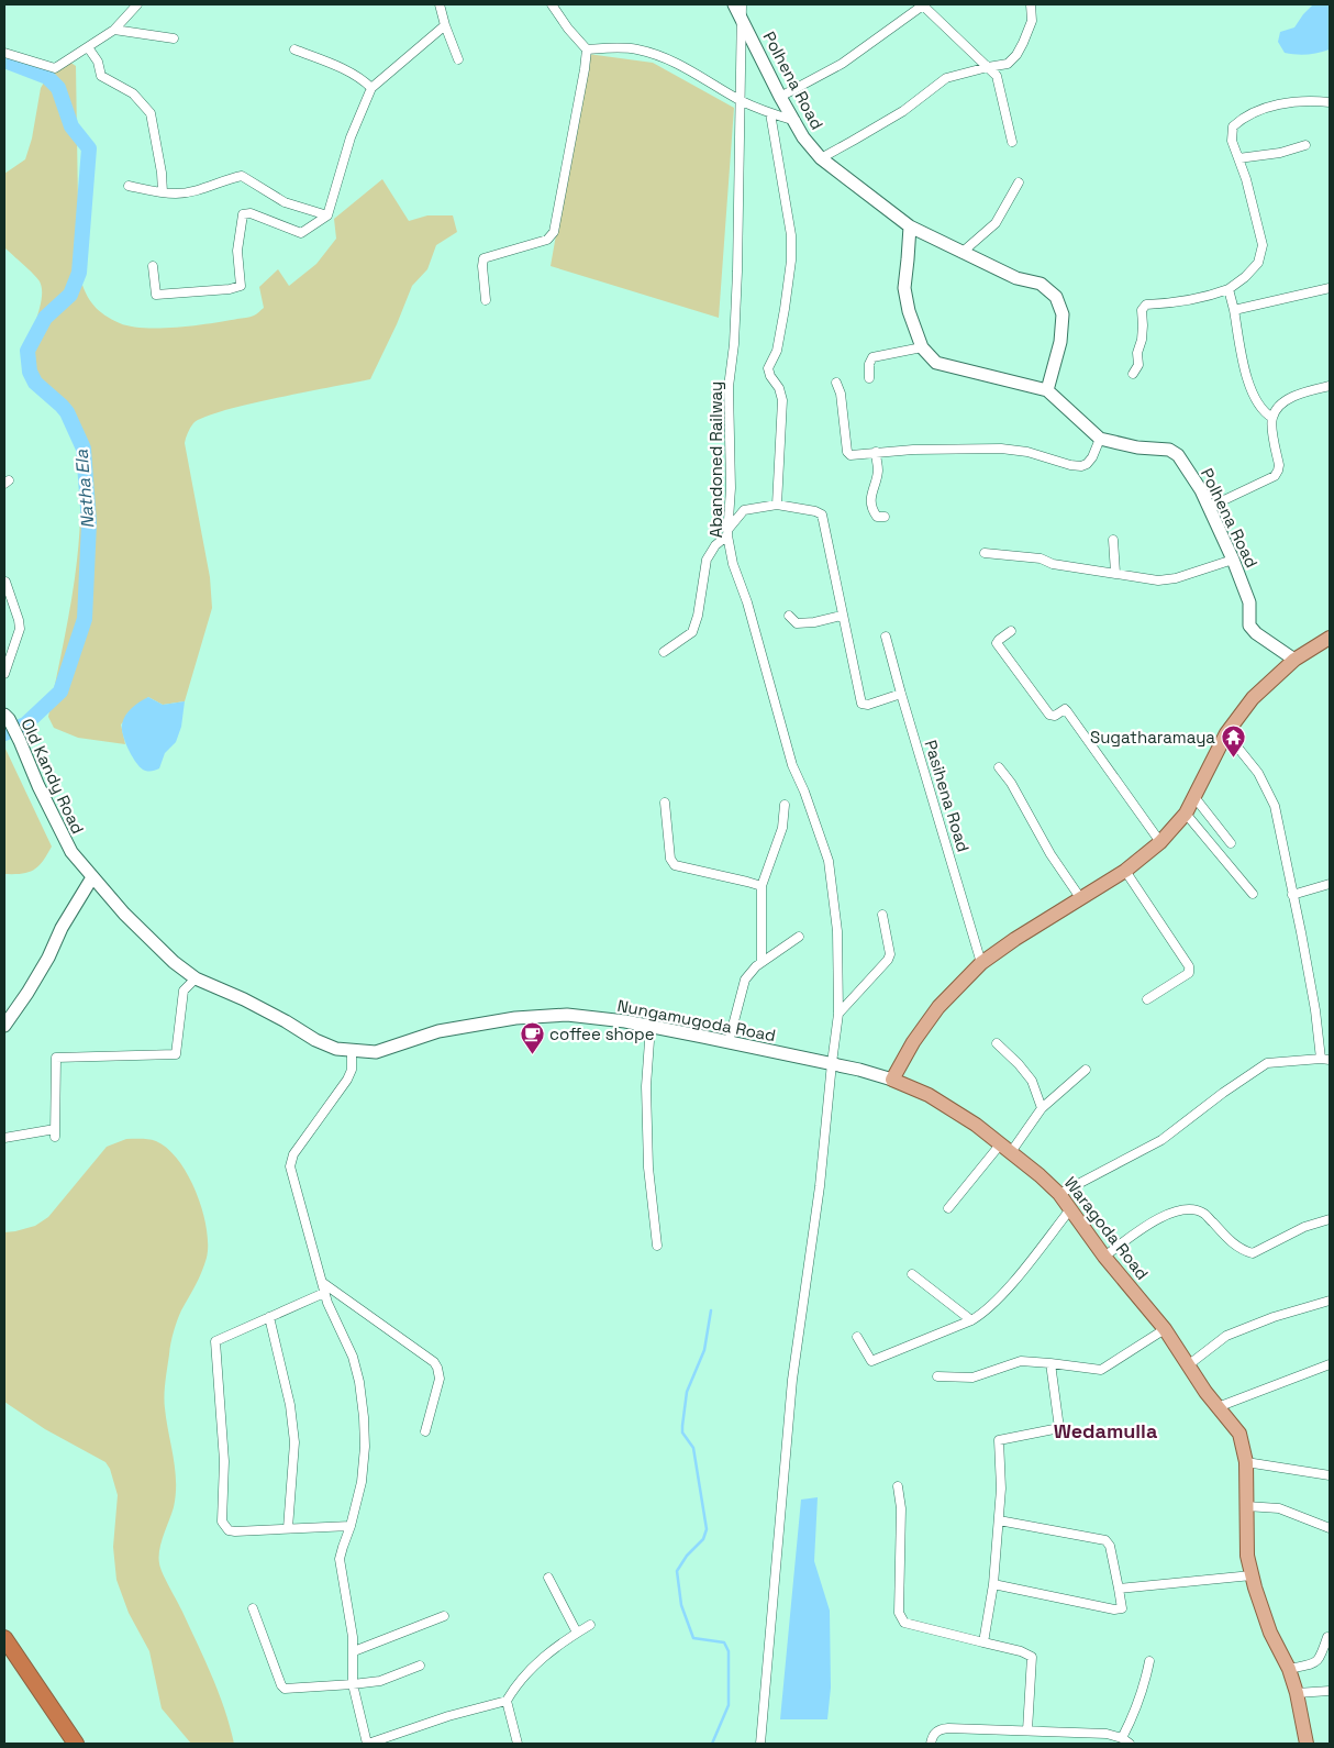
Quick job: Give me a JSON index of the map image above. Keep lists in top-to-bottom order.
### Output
{
  "streets": {
    "main road": ["Waragoda Road"],
    "street": [
      "Polhena Road",
      "Abandoned Railway",
      "Old Kandy Road",
      "Pasihena Road",
      "Nungamugoda Road"
    ]
  },
  "crossings": [
    ["Polhena Road", "Abandoned Railway"],
    ["Abandoned Railway", "Nungamugoda Road"],
    ["Old Kandy Road", "Nungamugoda Road"],
    ["Nungamugoda Road", "Waragoda Road"]
  ],
  "districts": ["Wedamulla"],
  "water": ["Natha Ela"],
  "places": {
    "temple": ["Sugatharamaya"],
    "cafe": ["coffee shope"]
  }
}
